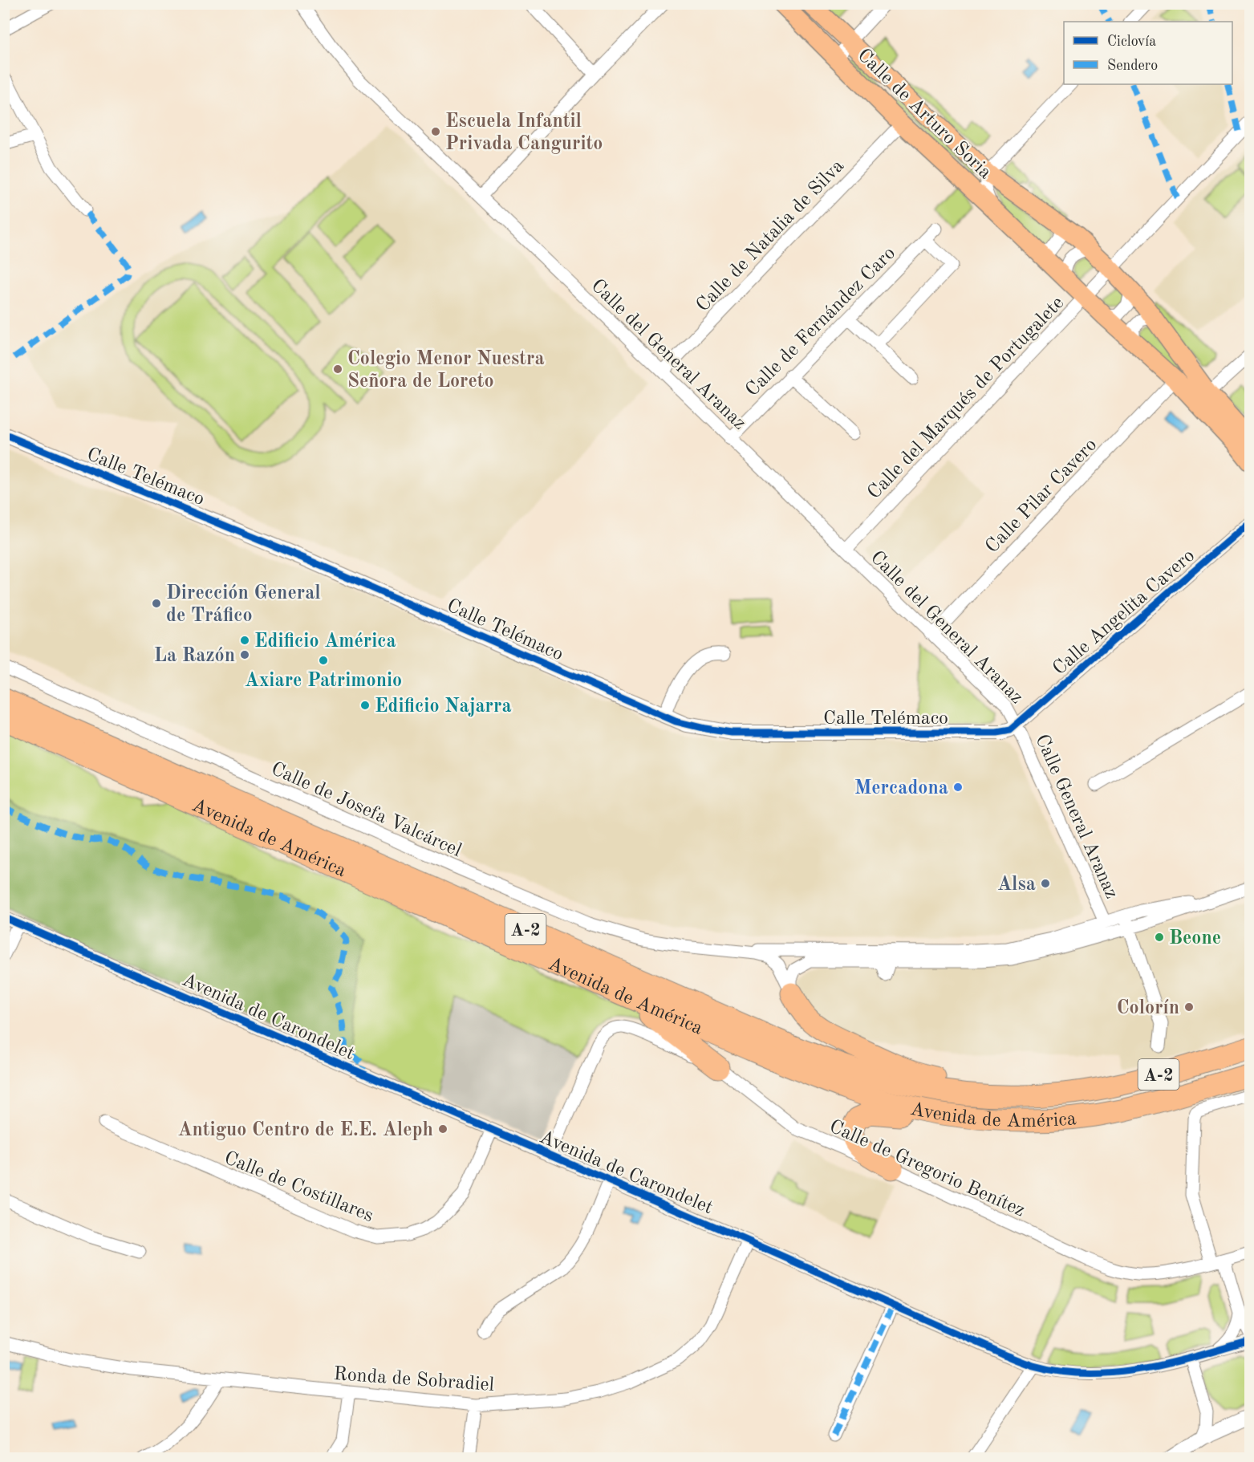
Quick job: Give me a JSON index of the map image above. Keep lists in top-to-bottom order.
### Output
{
  "streets": {
    "highway": ["Avenida de América", "A-2"],
    "main road": ["Calle de Arturo Soria"],
    "street": [
      "Calle de Natalia de Silva",
      "Calle de Fernández Caro",
      "Calle del General Aranaz",
      "Calle del Marqués de Portugalete",
      "Calle Telémaco",
      "Calle Pilar Cavero",
      "Calle Angelita Cavero",
      "Calle de Josefa Valcárcel",
      "Calle General Aranaz",
      "Avenida de Carondelet",
      "Calle de Gregorio Benítez",
      "Calle de Costillares",
      "Ronda de Sobradiel"
    ]
  },
  "crossings": [
    ["Calle de Arturo Soria", "Calle de Natalia de Silva"],
    ["Calle de Arturo Soria", "Calle del Marqués de Portugalete"],
    ["Calle de Arturo Soria", "Calle Pilar Cavero"],
    ["Calle de Natalia de Silva", "Calle del General Aranaz"],
    ["Calle de Fernández Caro", "Calle del General Aranaz"],
    ["Calle del General Aranaz", "Calle del Marqués de Portugalete"],
    ["Calle del General Aranaz", "Calle Telémaco"],
    ["Calle del General Aranaz", "Calle Pilar Cavero"],
    ["Calle del General Aranaz", "Calle Angelita Cavero"],
    ["Calle del General Aranaz", "Calle General Aranaz"],
    ["Calle Telémaco", "Calle Angelita Cavero"],
    ["Calle Telémaco", "Calle General Aranaz"],
    ["Calle Angelita Cavero", "Calle General Aranaz"],
    ["Calle de Josefa Valcárcel", "Calle General Aranaz"],
    ["Avenida de Carondelet", "Calle de Gregorio Benítez"],
    ["Avenida de Carondelet", "Calle de Costillares"],
    ["Avenida de Carondelet", "Ronda de Sobradiel"]
  ],
  "places": [
    "Escuela Infantil Privada Cangurito",
    "Colegio Menor Nuestra Señora de Loreto",
    "Dirección General de Tráfico",
    "Edificio América",
    "La Razón",
    "Axiare Patrimonio",
    "Edificio Najarra",
    "Mercadona",
    "Alsa",
    "Beone",
    "Colorín",
    "Antiguo Centro de E.E. Aleph"
  ],
  "legend": ["Ciclovía", "Sendero"]
}
